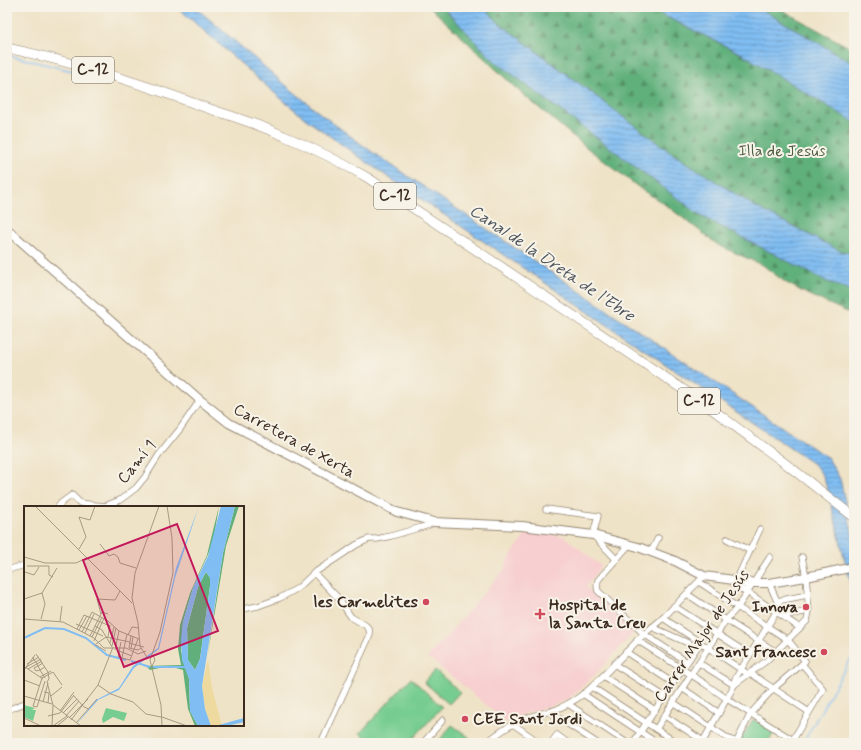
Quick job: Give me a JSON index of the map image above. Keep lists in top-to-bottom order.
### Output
{
  "streets": {
    "main road": ["C-12", "Carretera de Xerta"],
    "street": ["Camí 1", "Carrer Major de Jesús"]
  },
  "crossings": [
    ["Carretera de Xerta", "Camí 1"]
  ],
  "water": ["Canal de la Dreta de l'Ebre"],
  "parks": ["Illa de Jesús"],
  "places": {
    "other": [
      "les Carmelites",
      "Innova",
      "Sant Francesc",
      "CEE Sant Jordi"
    ],
    "health": ["Hospital de la Santa Creu"]
  }
}
